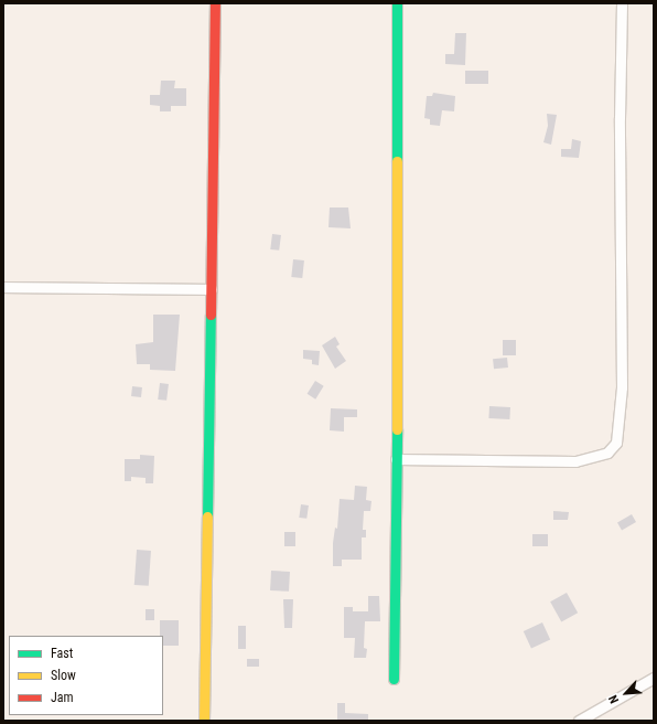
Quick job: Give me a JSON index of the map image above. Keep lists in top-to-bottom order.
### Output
{
  "legend": ["Fast", "Slow", "Jam"],
  "north": "bottom left"
}
